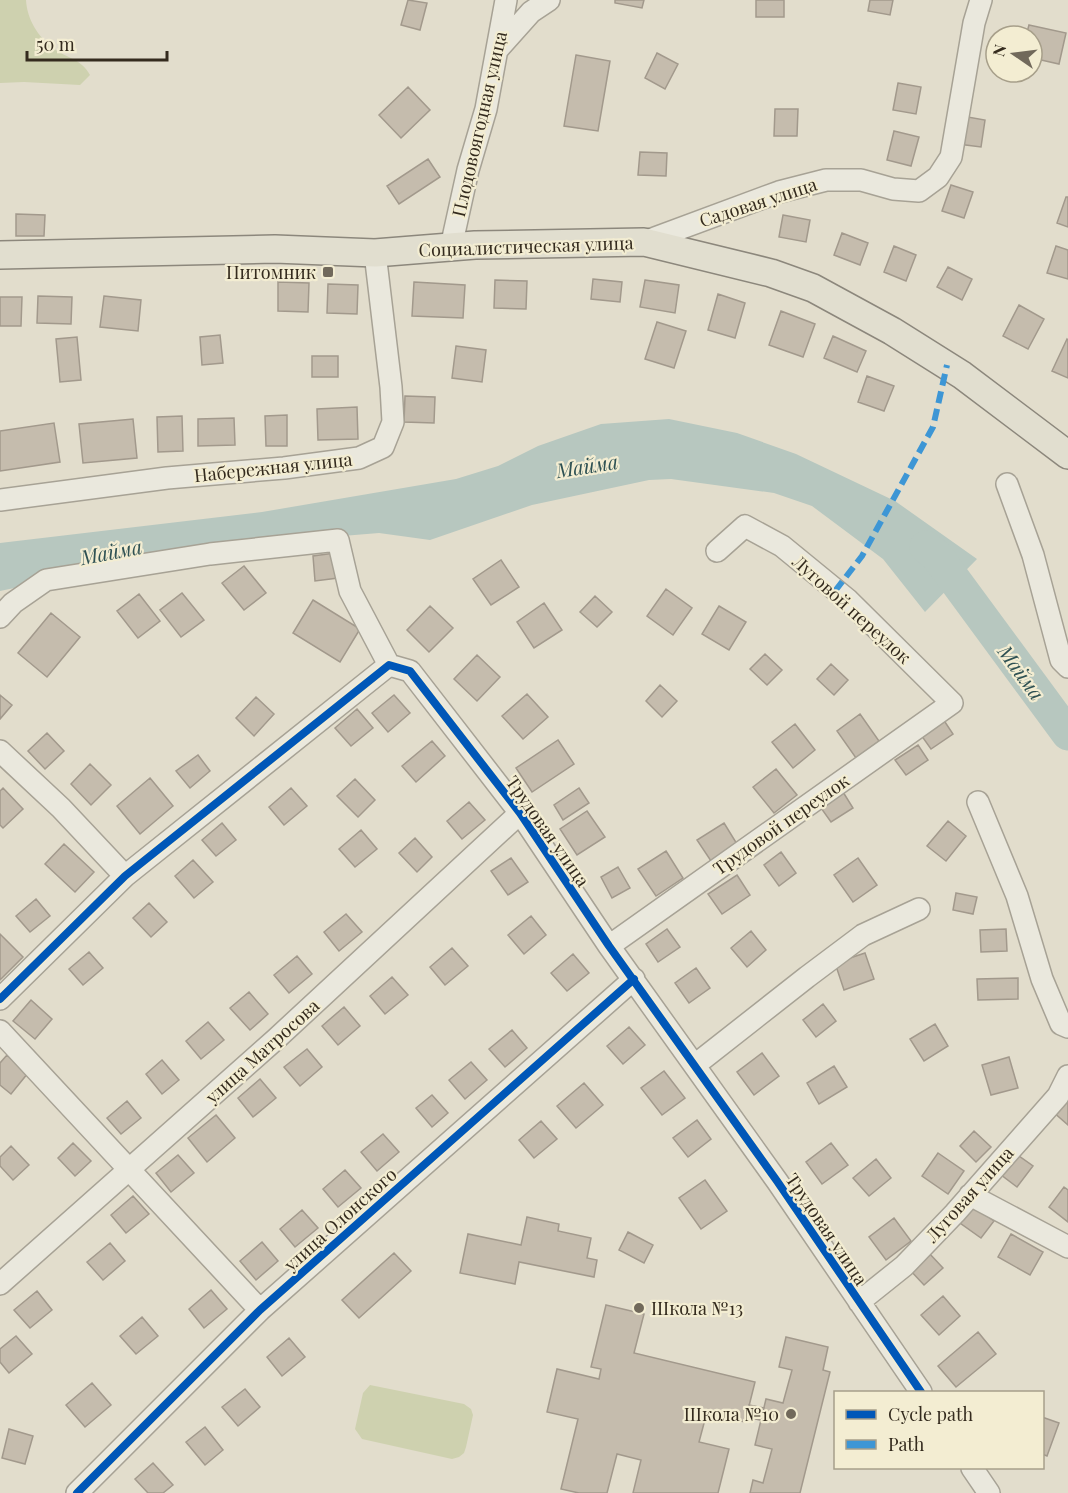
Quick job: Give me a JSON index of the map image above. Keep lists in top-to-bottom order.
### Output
{
  "streets": {
    "main road": ["Социалистическая улица"],
    "street": [
      "Плодовоягодная улица",
      "Садовая улица",
      "Набережная улица",
      "Луговой переулок",
      "Трудовой переулок",
      "Трудовая улица",
      "улица Матросова",
      "Луговая улица",
      "улица Олонского"
    ]
  },
  "crossings": [
    ["Плодовоягодная улица", "Социалистическая улица"],
    ["Садовая улица", "Социалистическая улица"],
    ["Социалистическая улица", "Набережная улица"],
    ["Луговой переулок", "Трудовой переулок"],
    ["Трудовой переулок", "Трудовая улица"],
    ["Трудовая улица", "улица Матросова"],
    ["Трудовая улица", "Луговая улица"],
    ["Трудовая улица", "улица Олонского"]
  ],
  "water": ["Майма"],
  "places": {
    "transit": ["Питомник"],
    "other": ["Школа №13", "Школа №10"]
  },
  "legend": ["Cycle path", "Path"],
  "scale_bar": "50 m",
  "north": "left"
}
